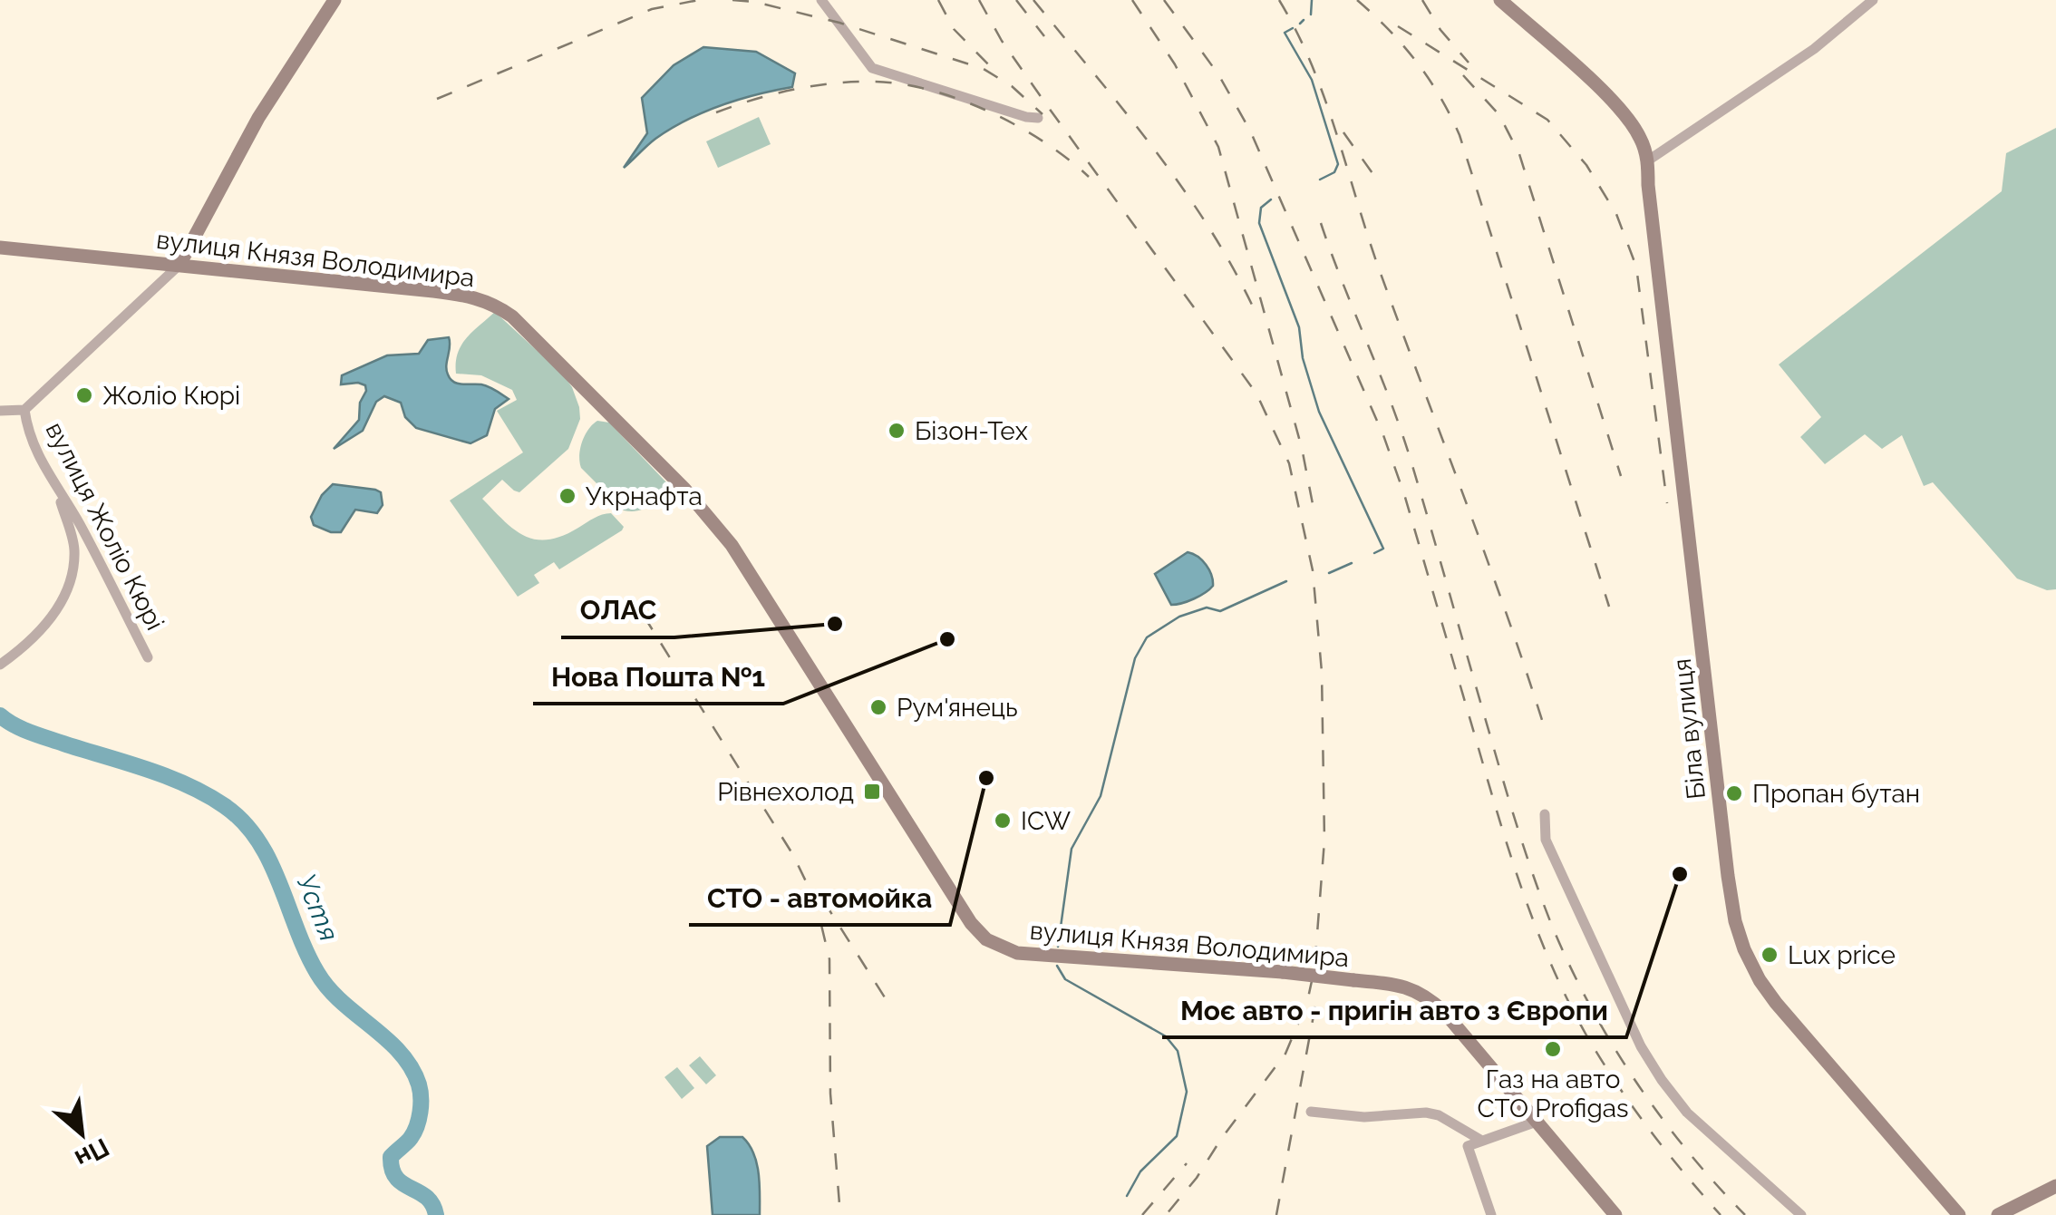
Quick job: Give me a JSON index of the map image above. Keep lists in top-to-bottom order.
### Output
{
  "streets": {
    "main road": ["вулиця Князя Володимира", "Біла вулиця"],
    "street": ["вулиця Жоліо Кюрі"]
  },
  "crossings": [
    ["вулиця Князя Володимира", "вулиця Жоліо Кюрі"]
  ],
  "water": ["Устя"],
  "places": {
    "other": [
      "Жоліо Кюрі",
      "Бізон-Тех",
      "Укрнафта",
      "ОЛАС",
      "Нова Пошта №1",
      "Рум'янець",
      "СТО - автомойка",
      "Пропан бутан",
      "ICW",
      "Моє авто - пригін авто з Європи",
      "Lux price",
      "Газ на авто СТО Profigas"
    ],
    "transit": ["Рівнехолод"]
  },
  "north": "bottom right"
}
